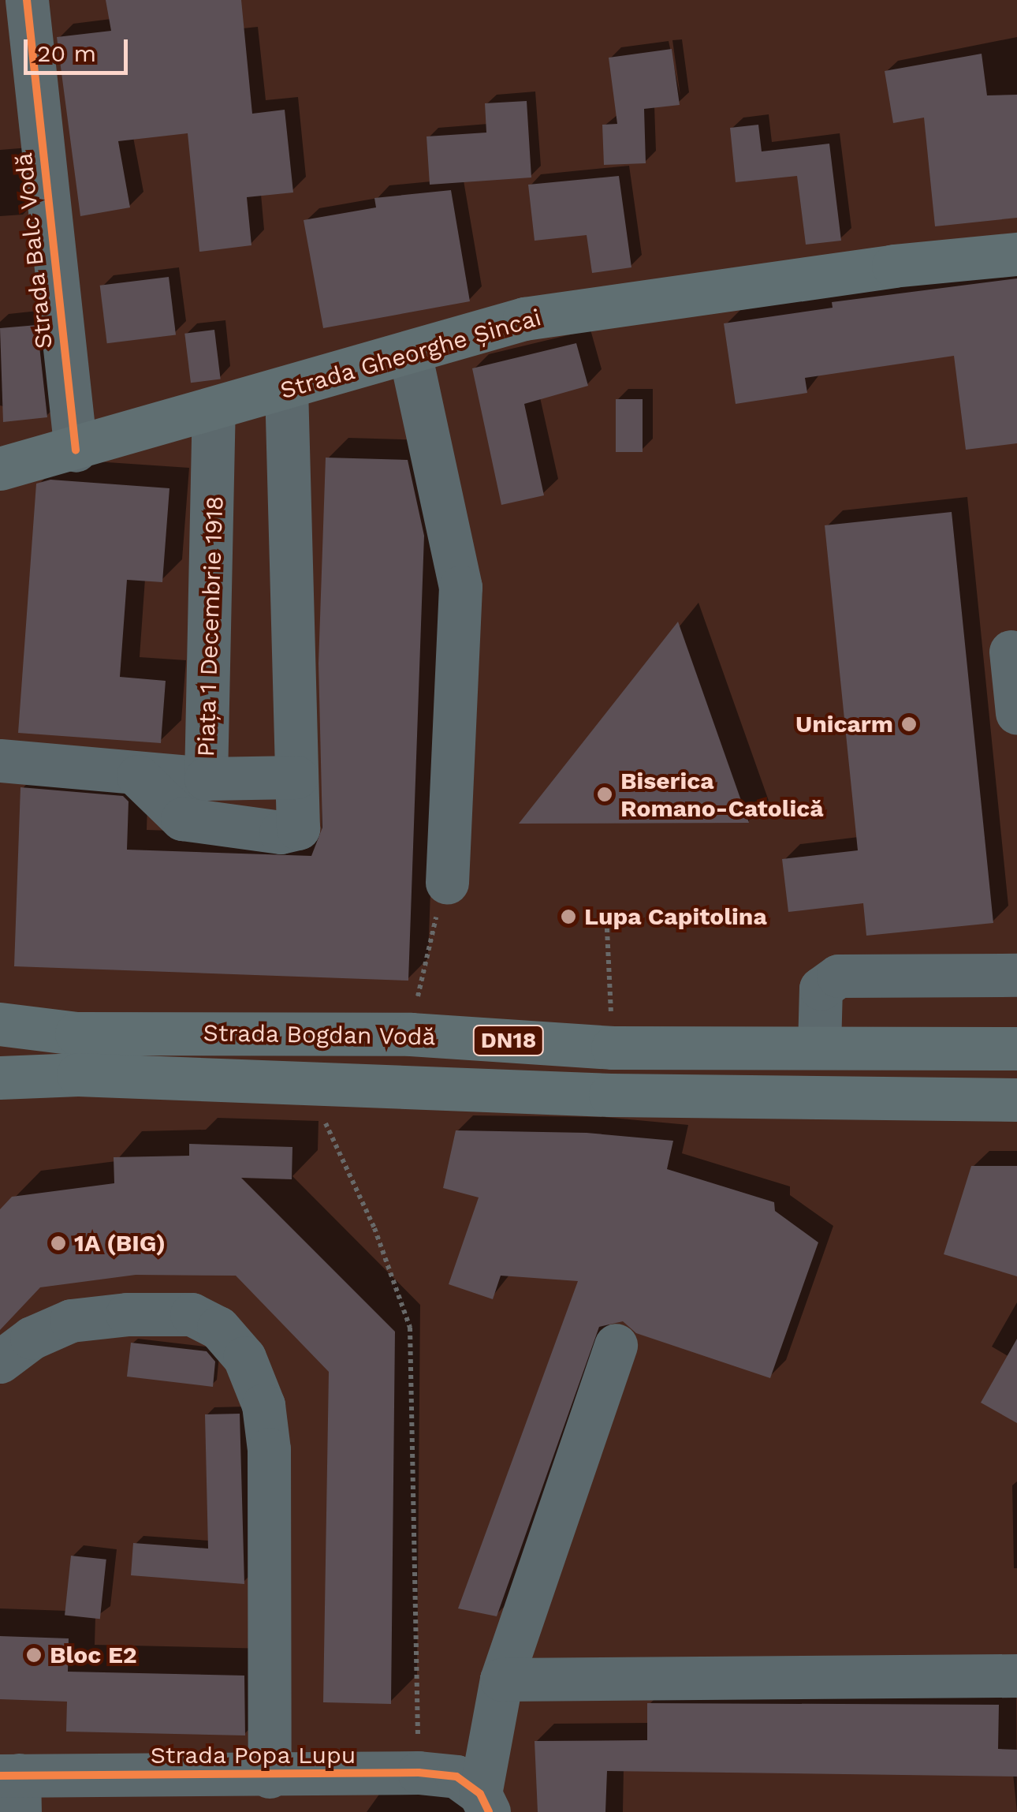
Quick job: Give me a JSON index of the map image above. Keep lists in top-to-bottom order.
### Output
{
  "streets": {
    "main road": ["Strada Gheorghe Șincai", "Strada Bogdan Vodă", "DN18"],
    "street": ["Strada Balc Vodă", "Piața 1 Decembrie 1918", "Strada Popa Lupu"]
  },
  "crossings": [
    ["Strada Balc Vodă", "Strada Gheorghe Șincai"],
    ["Strada Gheorghe Șincai", "Piața 1 Decembrie 1918"]
  ],
  "places": [
    "Unicarm",
    "Biserica Romano-Catolică",
    "Lupa Capitolina",
    "1A (BIG)",
    "Bloc E2"
  ],
  "scale_bar": "20 m"
}
